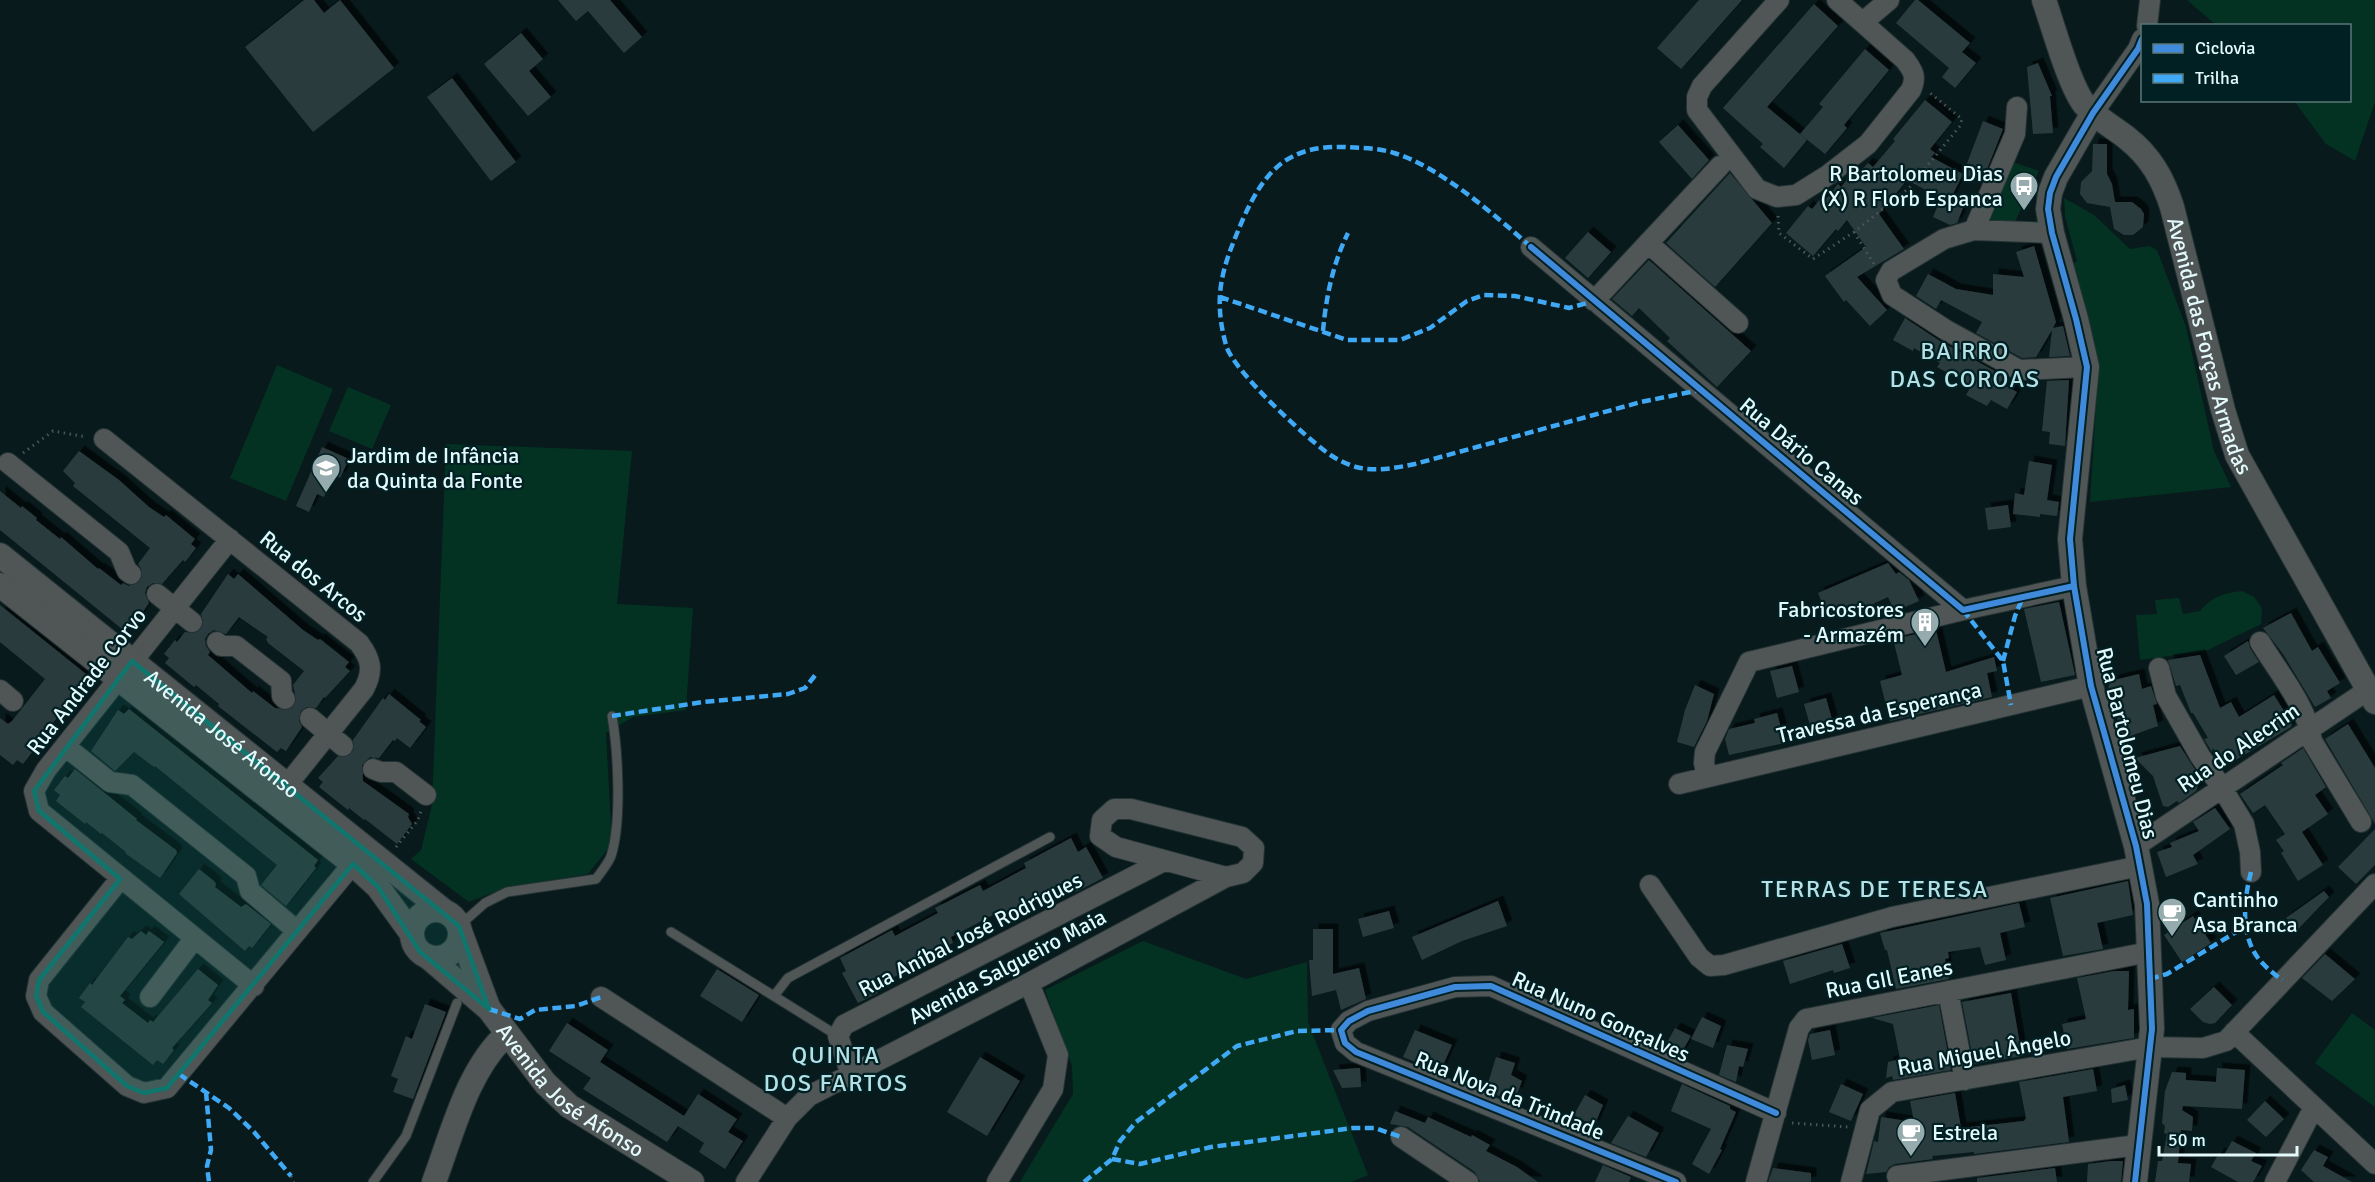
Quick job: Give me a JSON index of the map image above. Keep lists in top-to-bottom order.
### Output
{
  "streets": {
    "street": [
      "Avenida das Forças Armadas",
      "Rua Dário Canas",
      "Rua dos Arcos",
      "Rua Andrade Corvo",
      "Travessa da Esperança",
      "Avenida José Afonso",
      "Rua Bartolomeu Dias",
      "Rua do Alecrim",
      "Rua Aníbal José Rodrigues",
      "Avenida Salgueiro Maia",
      "Rua GIl Eanes",
      "Rua Nuno Gonçalves",
      "Rua Miguel Ângelo",
      "Rua Nova da Trindade"
    ]
  },
  "crossings": [
    ["Avenida das Forças Armadas", "Rua Bartolomeu Dias"],
    ["Avenida das Forças Armadas", "Rua do Alecrim"],
    ["Rua dos Arcos", "Rua Andrade Corvo"],
    ["Rua dos Arcos", "Avenida José Afonso"],
    ["Rua Andrade Corvo", "Avenida José Afonso"],
    ["Travessa da Esperança", "Rua Bartolomeu Dias"],
    ["Rua Bartolomeu Dias", "Rua do Alecrim"],
    ["Rua Bartolomeu Dias", "Rua GIl Eanes"],
    ["Rua Bartolomeu Dias", "Rua Miguel Ângelo"],
    ["Rua Aníbal José Rodrigues", "Avenida Salgueiro Maia"],
    ["Rua GIl Eanes", "Rua Nuno Gonçalves"],
    ["Rua Nuno Gonçalves", "Rua Nova da Trindade"]
  ],
  "districts": ["BAIRRO DAS COROAS", "TERRAS DE TERESA", "QUINTA DOS FARTOS"],
  "places": {
    "bus stop": ["R Bartolomeu Dias (X) R Florb Espanca"],
    "school or university": ["Jardim de Infância da Quinta da Fonte"],
    "building": ["Fabricostores - Armazém"],
    "cafe": ["Cantinho Asa Branca", "Estrela"]
  },
  "legend": ["Ciclovia", "Trilha"],
  "scale_bar": "50 m"
}
